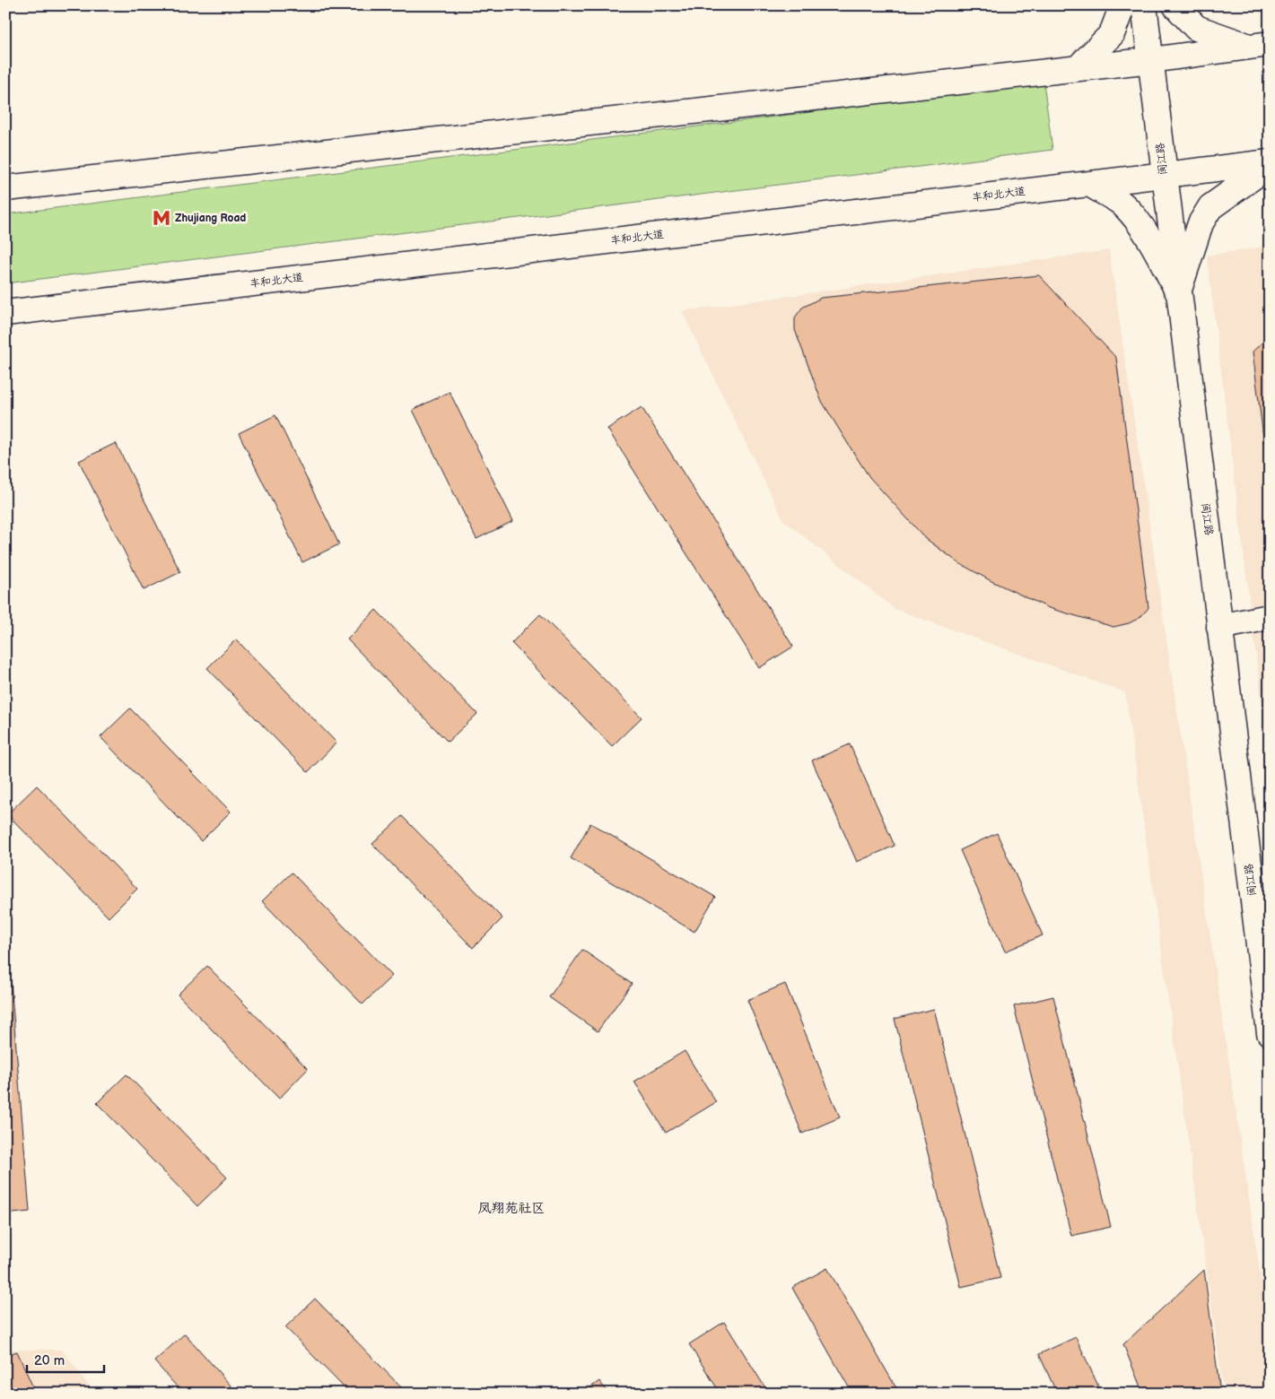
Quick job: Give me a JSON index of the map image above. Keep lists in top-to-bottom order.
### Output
{
  "streets": {
    "main road": ["闽江路", "丰和北大道"]
  },
  "crossings": [
    ["闽江路", "丰和北大道"]
  ],
  "districts": ["凤翔苑社区"],
  "places": {
    "metro station": ["Zhujiang Road"]
  },
  "scale_bar": "20 m"
}
